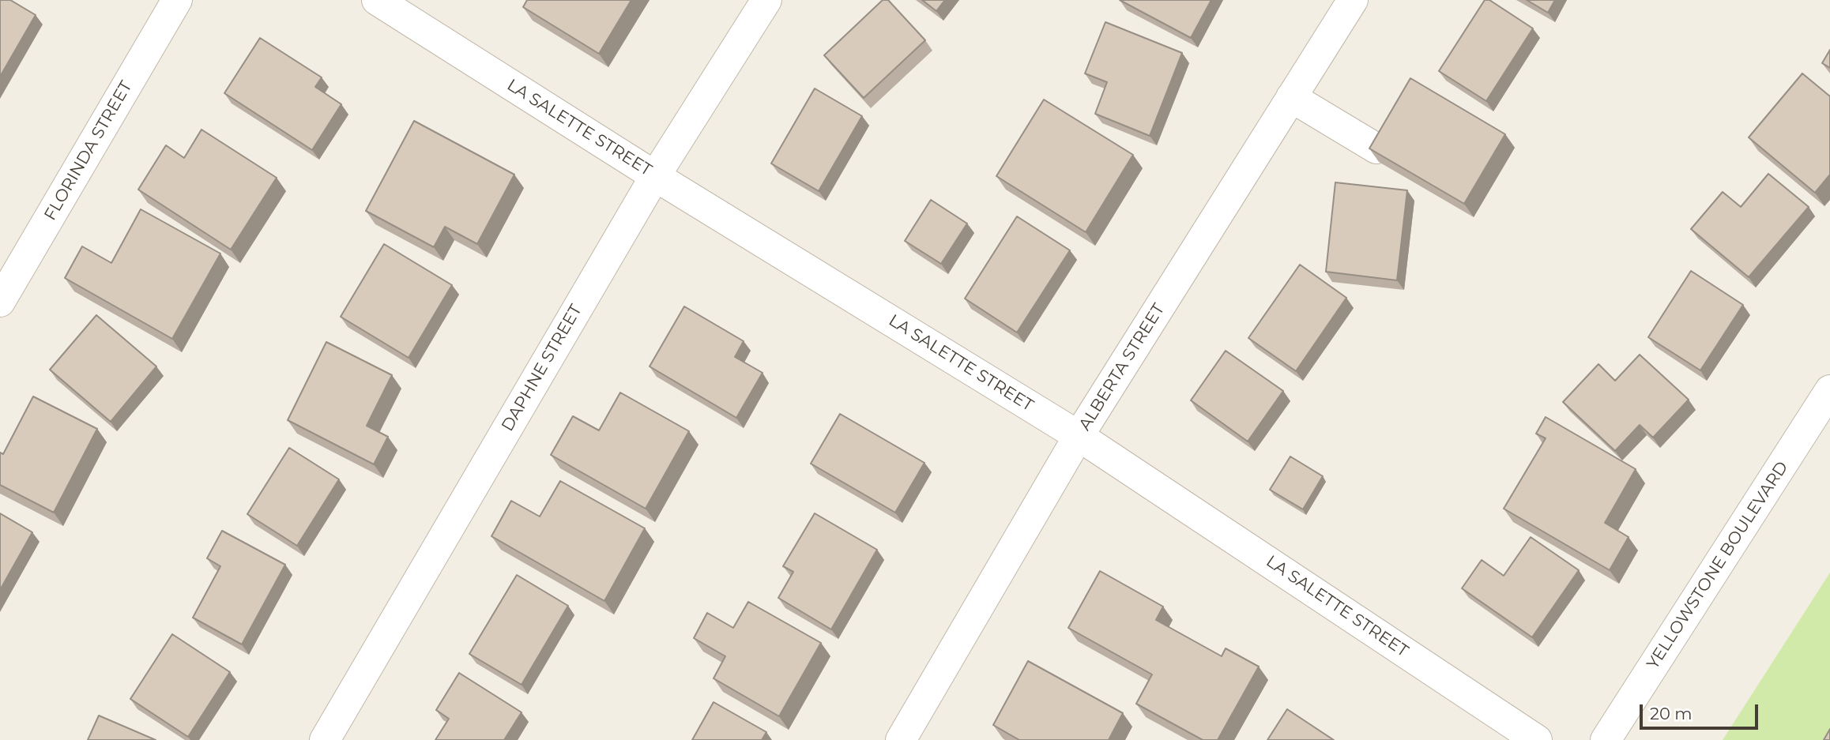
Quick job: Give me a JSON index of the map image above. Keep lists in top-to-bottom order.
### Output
{
  "streets": {
    "street": [
      "LA SALETTE STREET",
      "FLORINDA STREET",
      "ALBERTA STREET",
      "DAPHNE STREET",
      "YELLOWSTONE BOULEVARD"
    ]
  },
  "crossings": [
    ["LA SALETTE STREET", "ALBERTA STREET"],
    ["LA SALETTE STREET", "DAPHNE STREET"]
  ],
  "scale_bar": "20 m"
}
